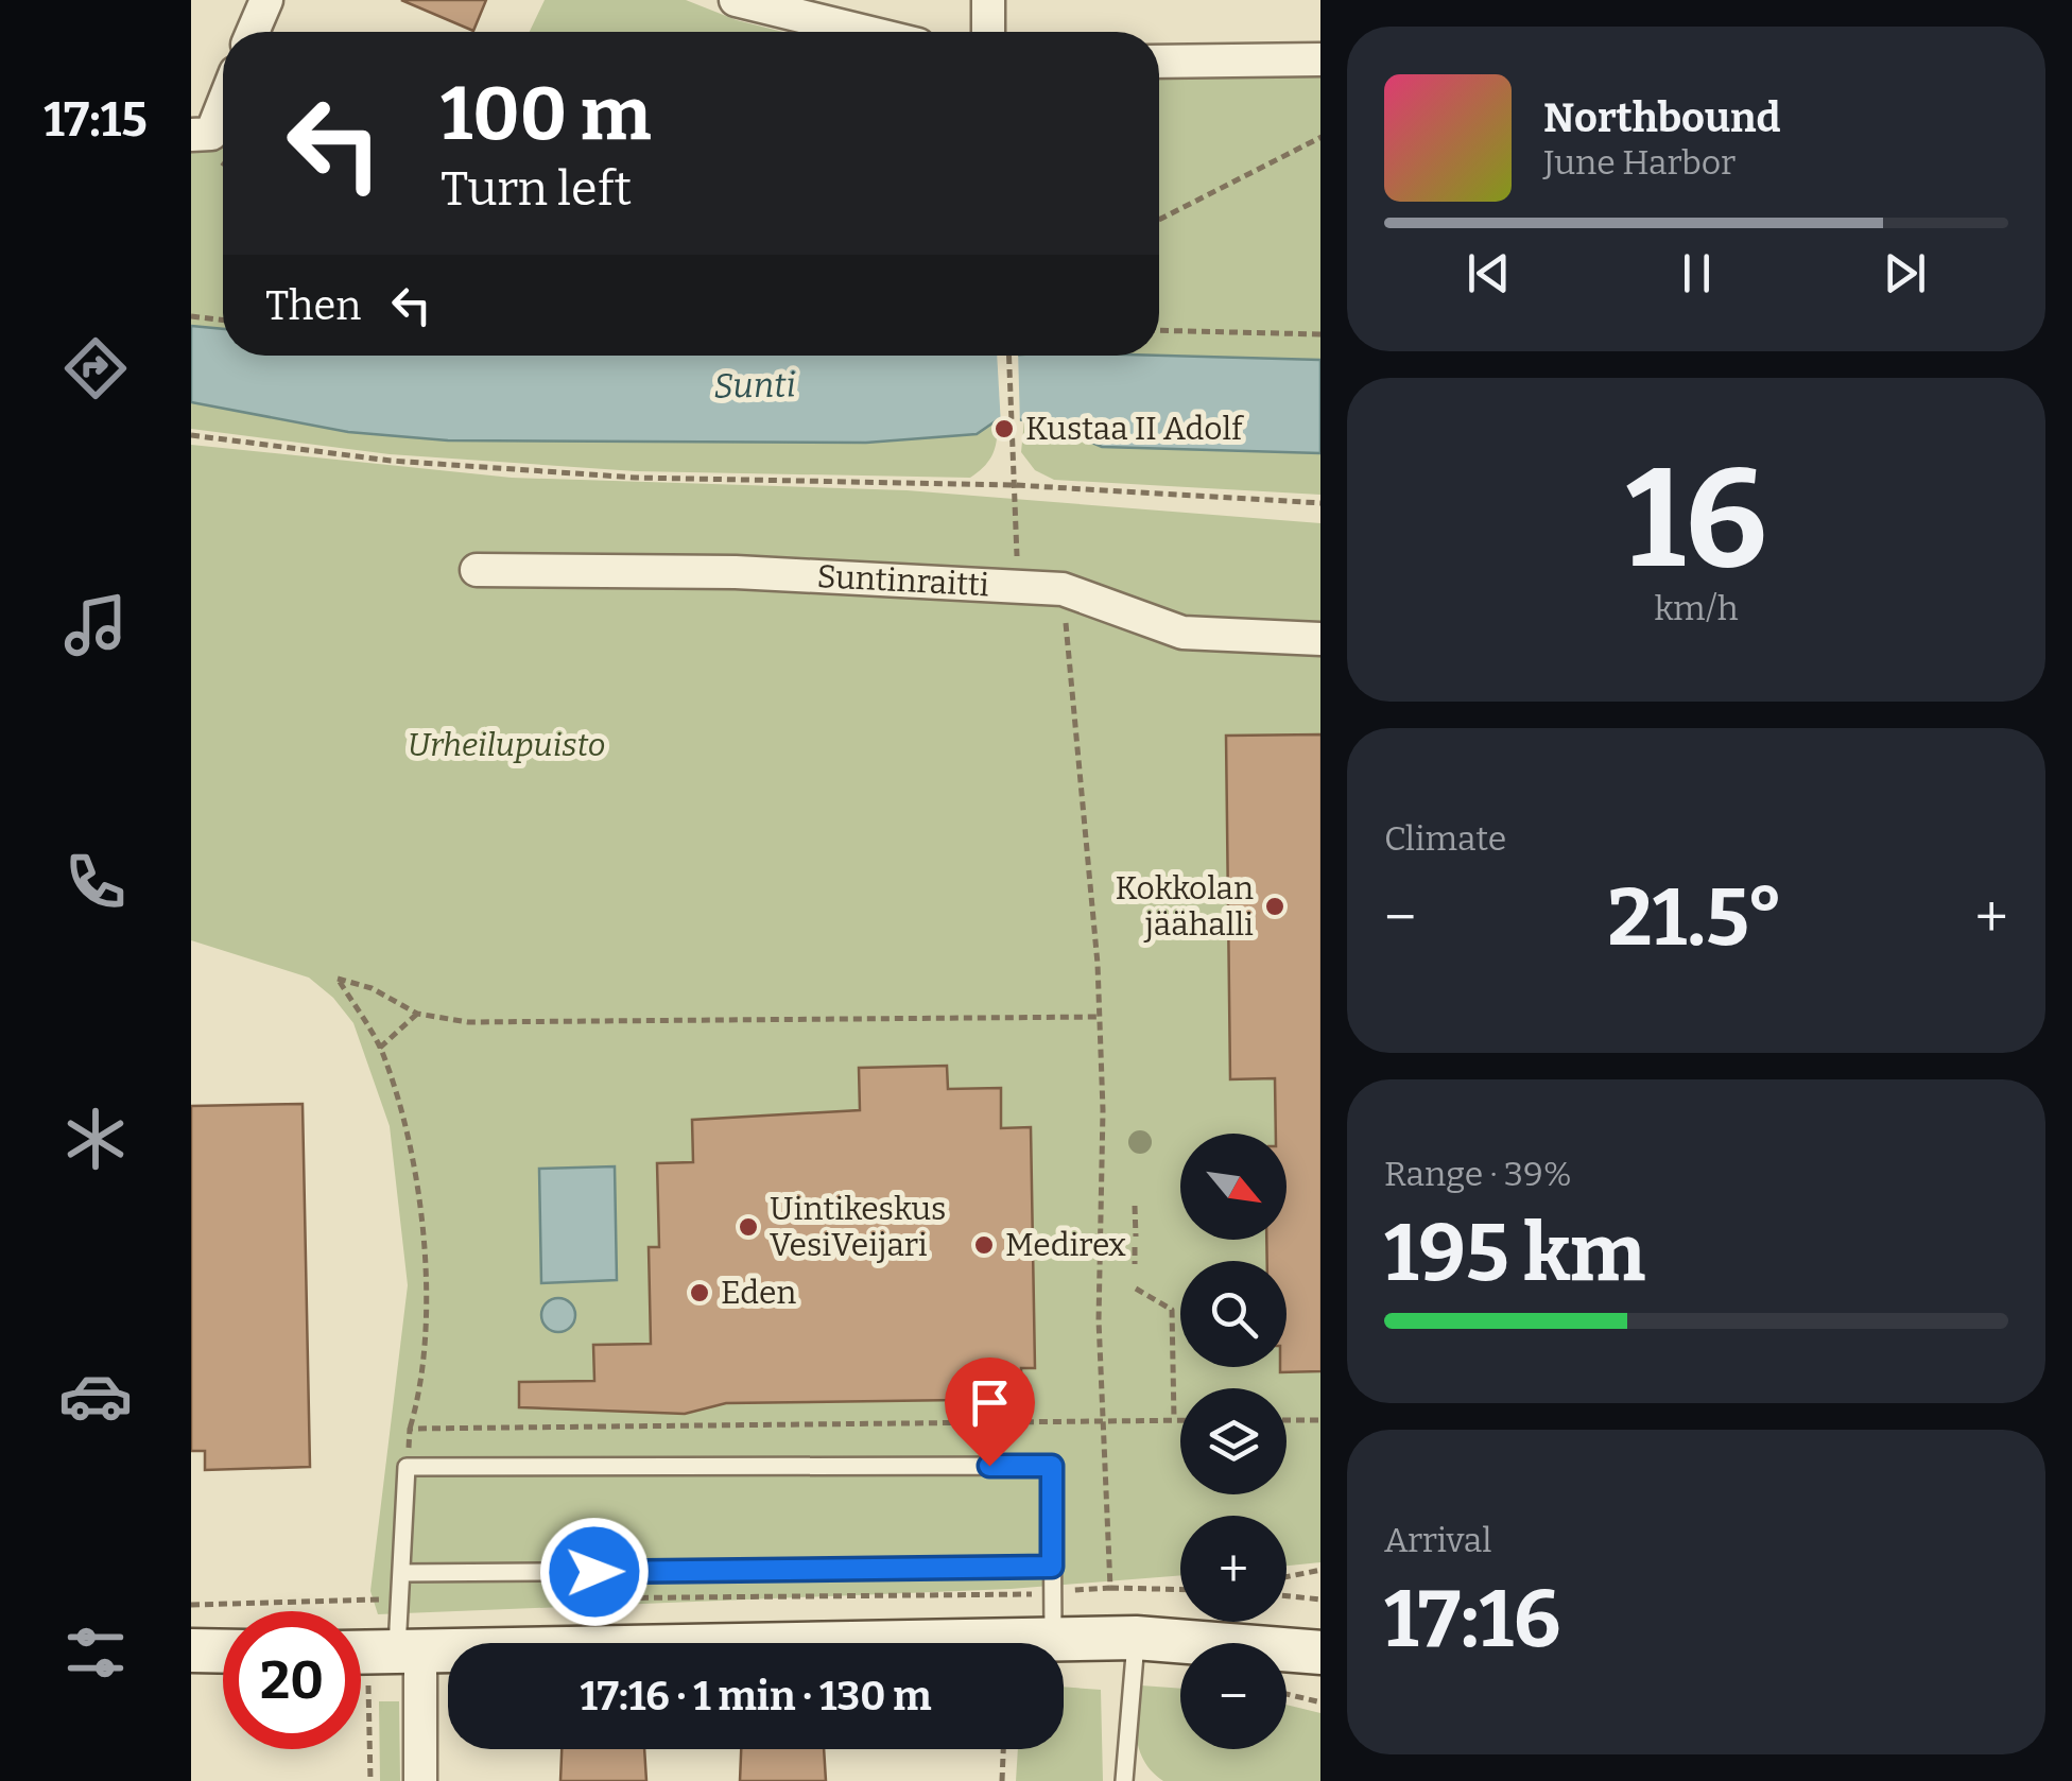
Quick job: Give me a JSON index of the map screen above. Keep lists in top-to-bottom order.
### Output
{
  "streets": {
    "street": ["Suntinraitti"]
  },
  "water": ["Sunti"],
  "parks": ["Urheilupuisto"],
  "places": [
    "Kustaa II Adolf",
    "Kokkolan jäähalli",
    "Uintikeskus VesiVeijari",
    "Medirex",
    "Eden"
  ],
  "north": "bottom right",
  "page": {
    "tabs": "17:15",
    "turn": ["100 m", "Turn left"],
    "song": ["Northbound", "June Harbor"],
    "then": "Then",
    "tile": [
      ["16", "km/h"],
      "Climate",
      ["Range · 39%", "195 km"],
      ["Arrival", "17:16"]
    ],
    "heat": ["−", "21.5°", "+"],
    "map_buttons": ["+", "−"],
    "limit": "20",
    "trip": "17:16 · 1 min · 130 m"
  }
}
